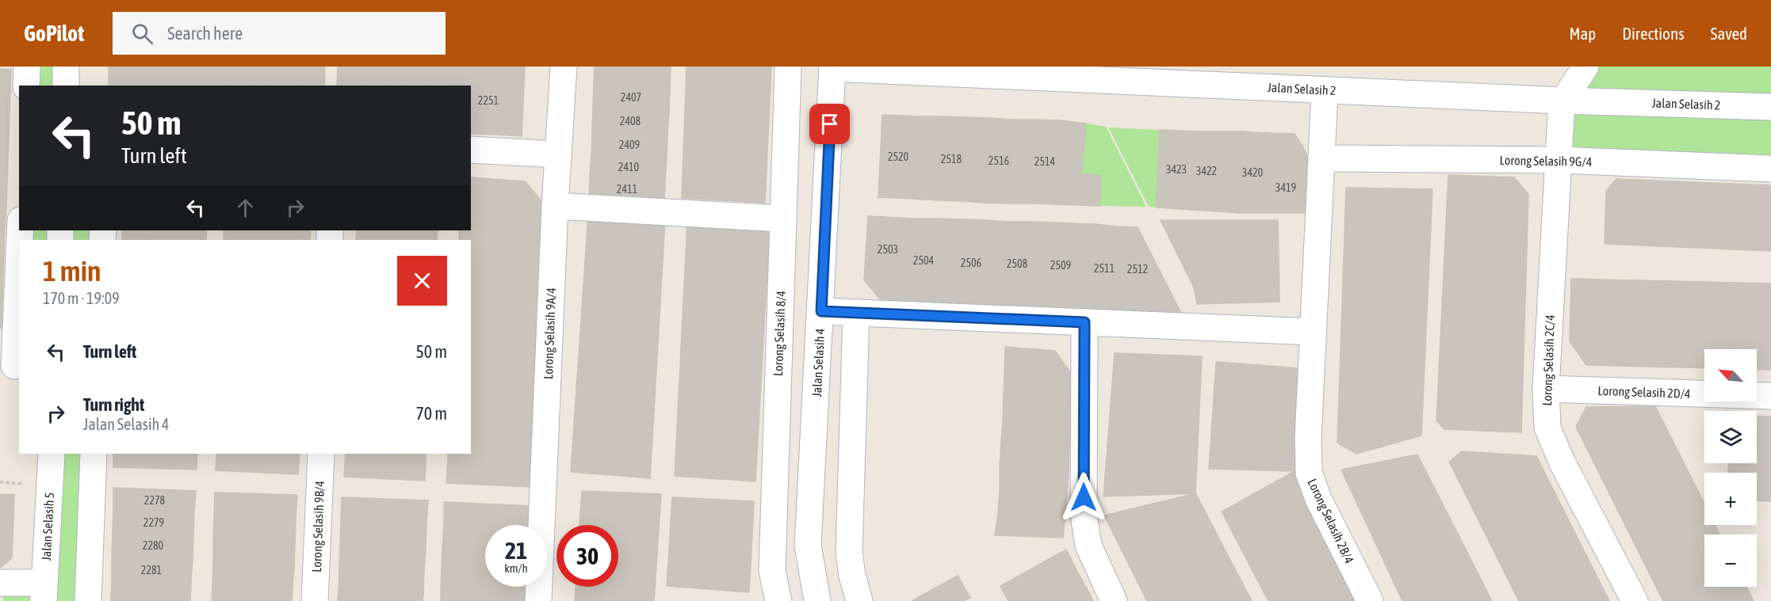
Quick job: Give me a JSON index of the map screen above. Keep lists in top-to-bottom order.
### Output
{
  "streets": {
    "street": [
      "Jalan Selasih 2",
      "Lorong Selasih 9G/4",
      "Lorong Selasih 9A/4",
      "Lorong Selasih 8/4",
      "Lorong Selasih 2C/4",
      "Jalan Selasih 4",
      "Lorong Selasih 2D/4",
      "Lorong Selasih 2B/4",
      "Jalan Selasih 5",
      "Lorong Selasih 9B/4"
    ]
  },
  "crossings": [
    ["Jalan Selasih 2", "Lorong Selasih 2C/4"],
    ["Jalan Selasih 2", "Jalan Selasih 4"],
    ["Jalan Selasih 2", "Lorong Selasih 2B/4"],
    ["Lorong Selasih 9G/4", "Lorong Selasih 2C/4"],
    ["Lorong Selasih 9G/4", "Lorong Selasih 2B/4"],
    ["Lorong Selasih 2C/4", "Lorong Selasih 2D/4"]
  ],
  "house_numbers": [
    "2407",
    "2251",
    "2408",
    "2409",
    "2520",
    "2518",
    "2516",
    "2514",
    "2410",
    "3423",
    "3422",
    "3420",
    "3419",
    "2411",
    "2503",
    "2504",
    "2506",
    "2508",
    "2509",
    "2511",
    "2512",
    "2278",
    "2279",
    "2280",
    "2281"
  ],
  "north": "top left",
  "page": {
    "header": "GoPilot",
    "search": "Search here",
    "nav": ["Map", "Directions", "Saved"],
    "turn": ["50 m", "Turn left"],
    "heading": ["1 min", "170 m · 19:09"],
    "list": [
      {
        "name": "Turn left",
        "value": "50 m"
      },
      {
        "name": "Turn right",
        "note": "Jalan Selasih 4",
        "value": "70 m"
      }
    ],
    "map_buttons": ["+", "−"],
    "speed": "21 km/h",
    "limit": "30"
  }
}
